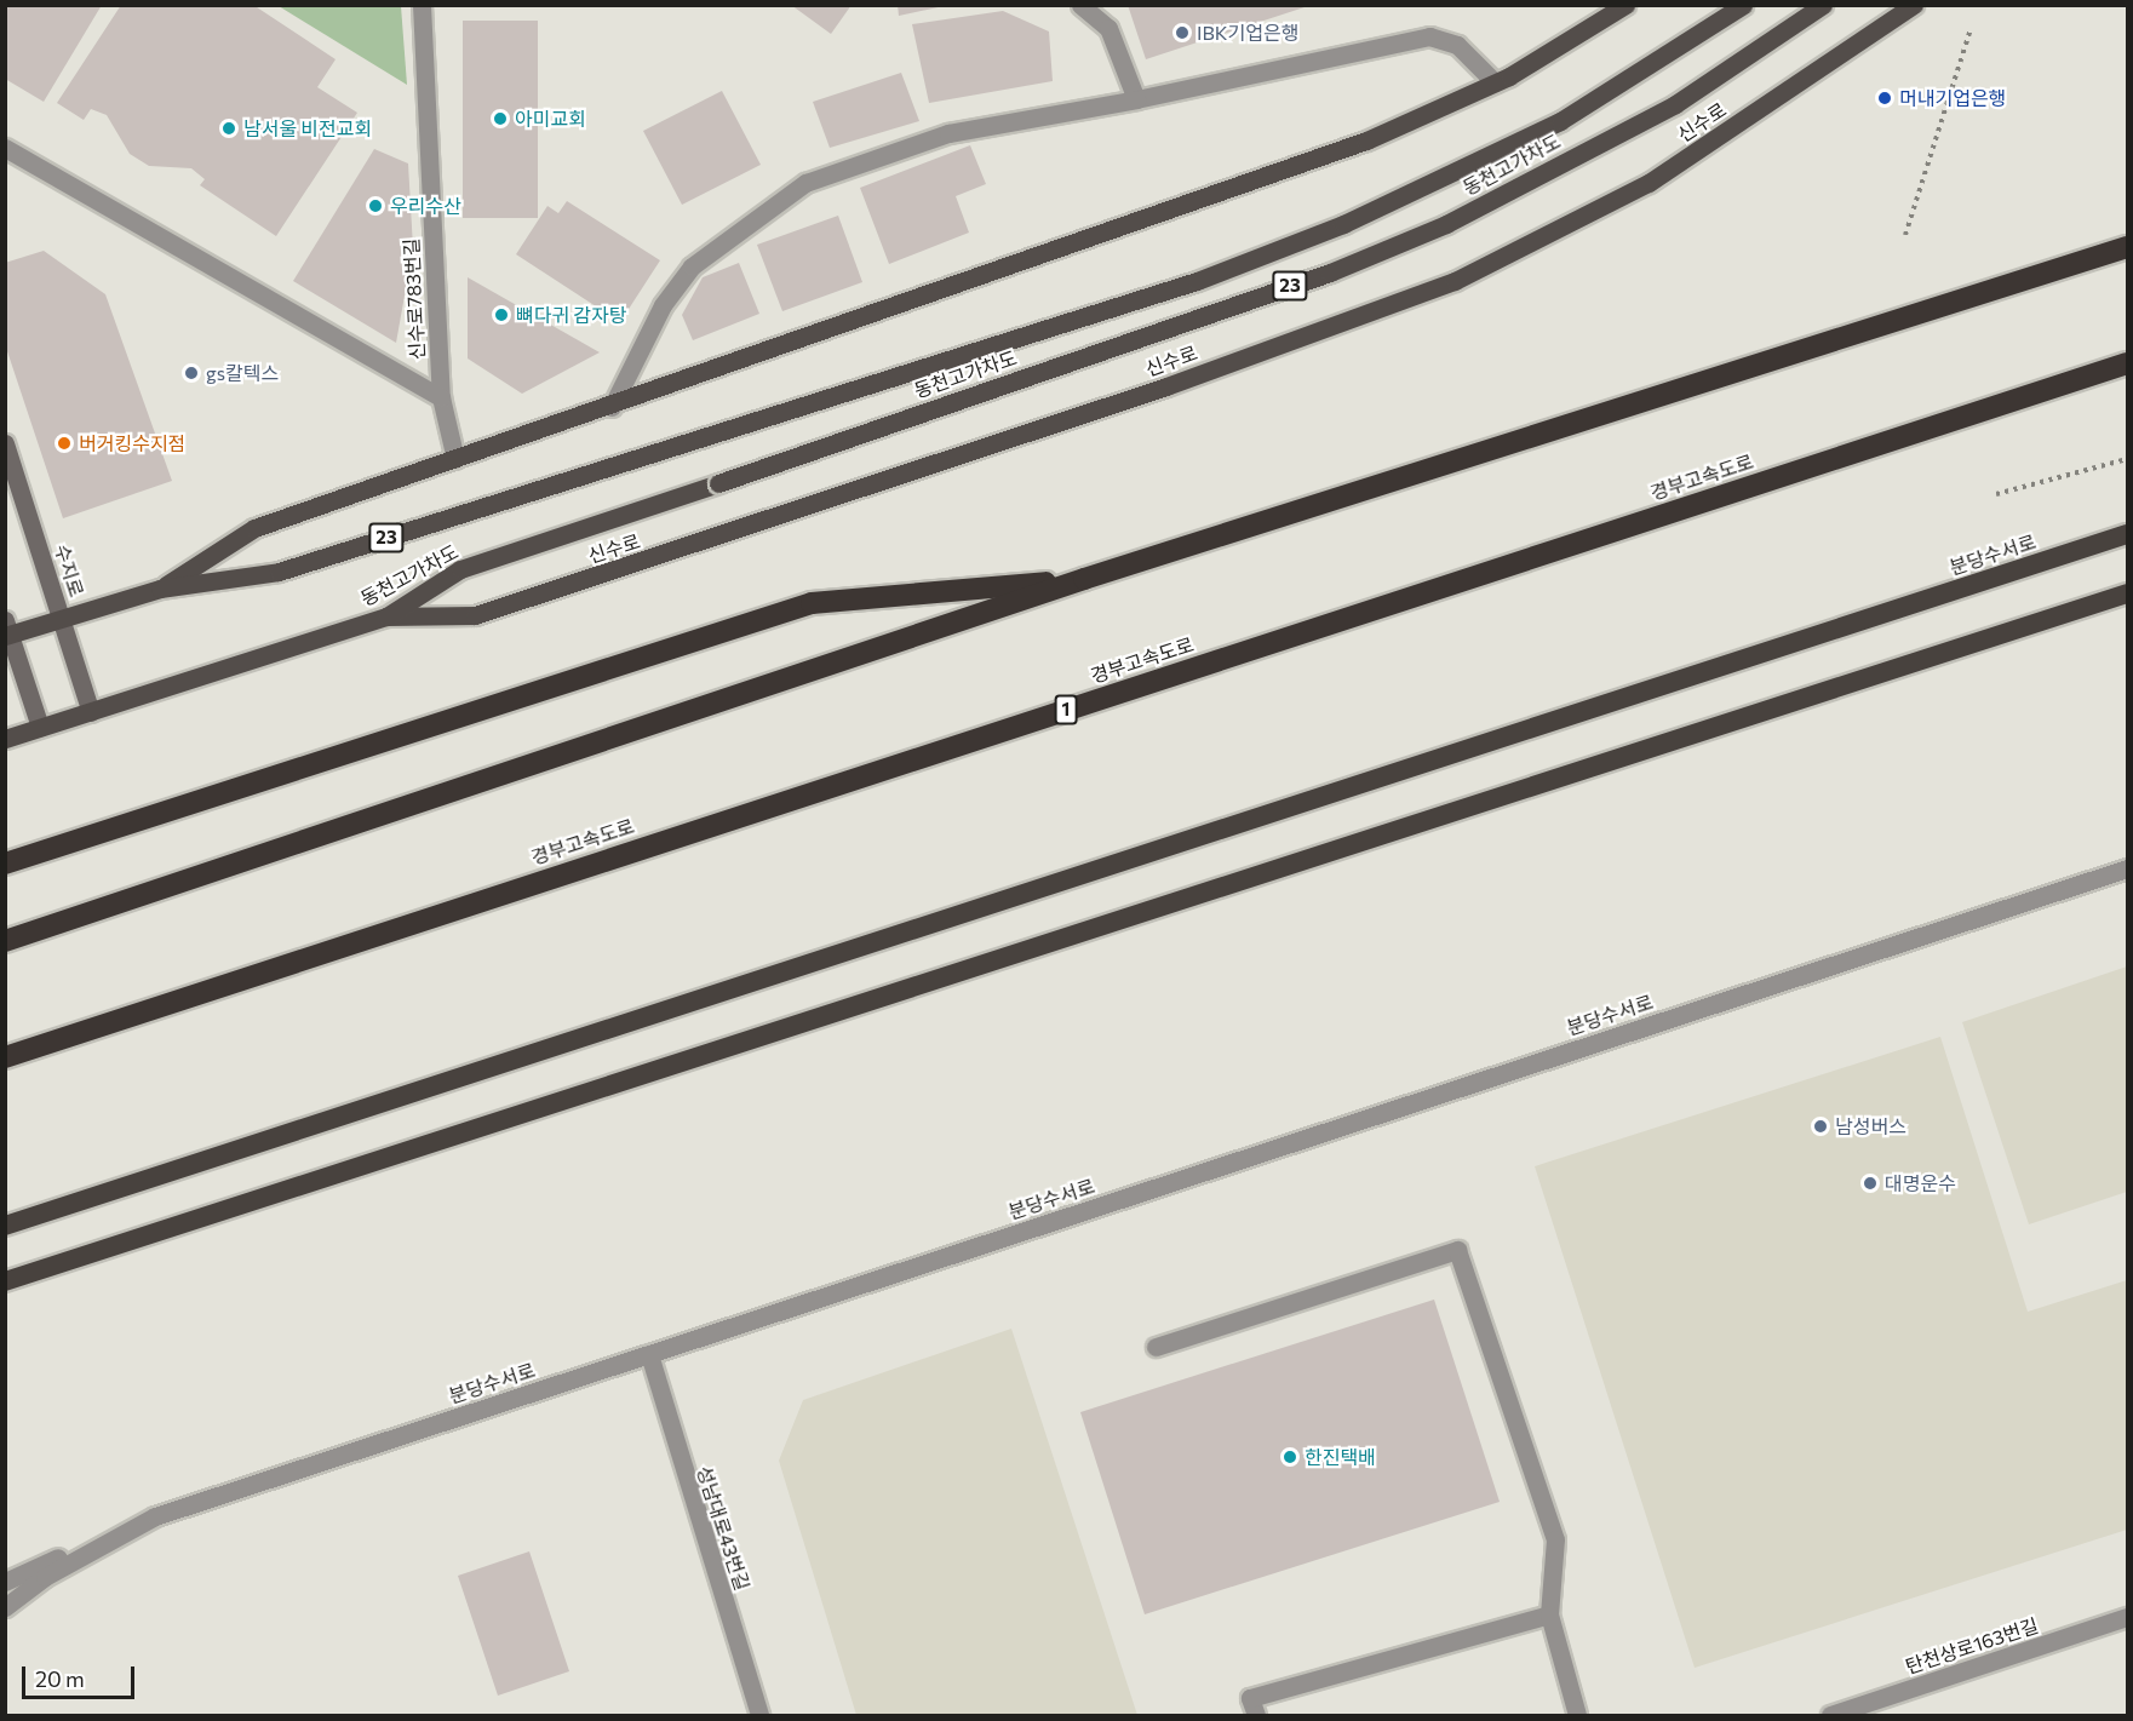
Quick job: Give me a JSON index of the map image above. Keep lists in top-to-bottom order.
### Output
{
  "streets": {
    "highway": ["경부고속도로", "분당수서로", "1"],
    "main road": [
      "신수로",
      "동천고가차도",
      "23",
      "수지로"
    ],
    "street": ["신수로783번길", "성남대로43번길", "탄천상로163번길"]
  },
  "crossings": [
    ["신수로", "동천고가차도"],
    ["동천고가차도", "23"],
    ["동천고가차도", "수지로"],
    ["23", "수지로"],
    ["분당수서로", "성남대로43번길"]
  ],
  "places": [
    "IBK기업은행",
    "머내기업은행",
    "아미교회",
    "남서울 비전교회",
    "우리수산",
    "뼈다귀 감자탕",
    "gs칼텍스",
    "버거킹수지점",
    "남성버스",
    "대명운수",
    "한진택배"
  ],
  "scale_bar": "20 m"
}
